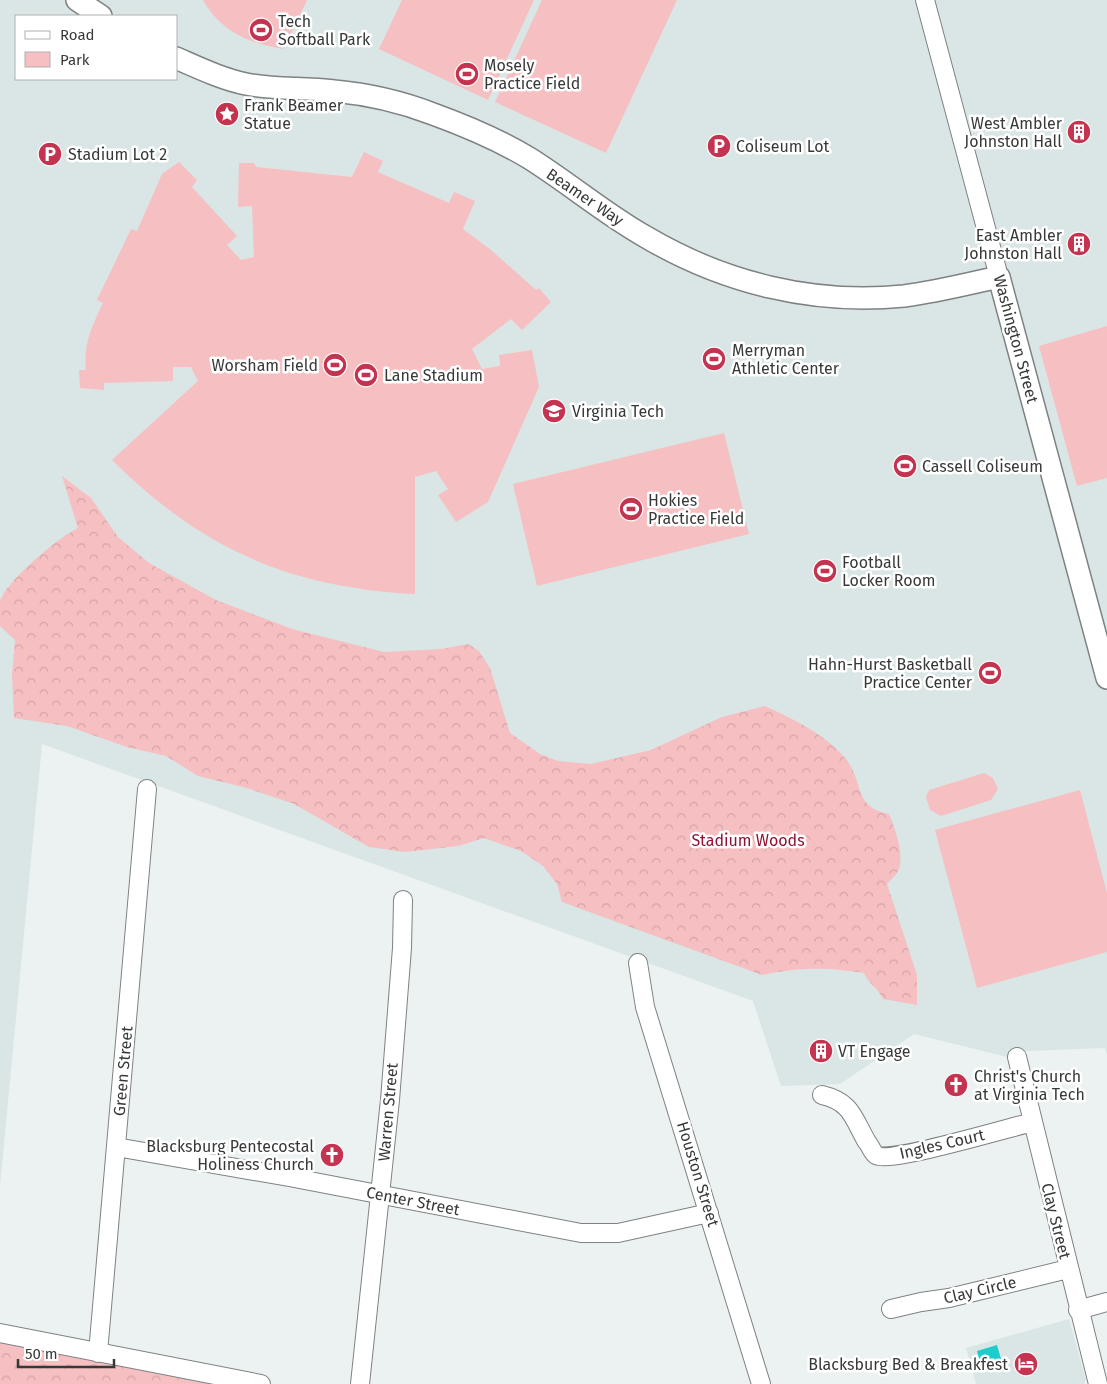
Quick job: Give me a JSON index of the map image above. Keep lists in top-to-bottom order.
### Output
{
  "streets": {
    "main road": ["Beamer Way", "Washington Street"],
    "street": [
      "Green Street",
      "Warren Street",
      "Ingles Court",
      "Houston Street",
      "Center Street",
      "Clay Street",
      "Clay Circle"
    ]
  },
  "crossings": [
    ["Beamer Way", "Washington Street"],
    ["Green Street", "Center Street"],
    ["Warren Street", "Center Street"],
    ["Ingles Court", "Clay Street"],
    ["Houston Street", "Center Street"],
    ["Clay Street", "Clay Circle"]
  ],
  "parks": ["Stadium Woods"],
  "places": {
    "sports": [
      "Tech Softball Park",
      "Mosely Practice Field",
      "Merryman Athletic Center",
      "Worsham Field",
      "Lane Stadium",
      "Cassell Coliseum",
      "Hokies Practice Field",
      "Football Locker Room",
      "Hahn-Hurst Basketball Practice Center"
    ],
    "place": ["Frank Beamer Statue"],
    "building": ["West Ambler Johnston Hall", "East Ambler Johnston Hall", "VT Engage"],
    "parking": ["Coliseum Lot", "Stadium Lot 2"],
    "school or university": ["Virginia Tech"],
    "church": ["Christ's Church at Virginia Tech", "Blacksburg Pentecostal Holiness Church"],
    "hotel": ["Blacksburg Bed & Breakfest"]
  },
  "legend": ["Road", "Park"],
  "scale_bar": "50 m"
}
